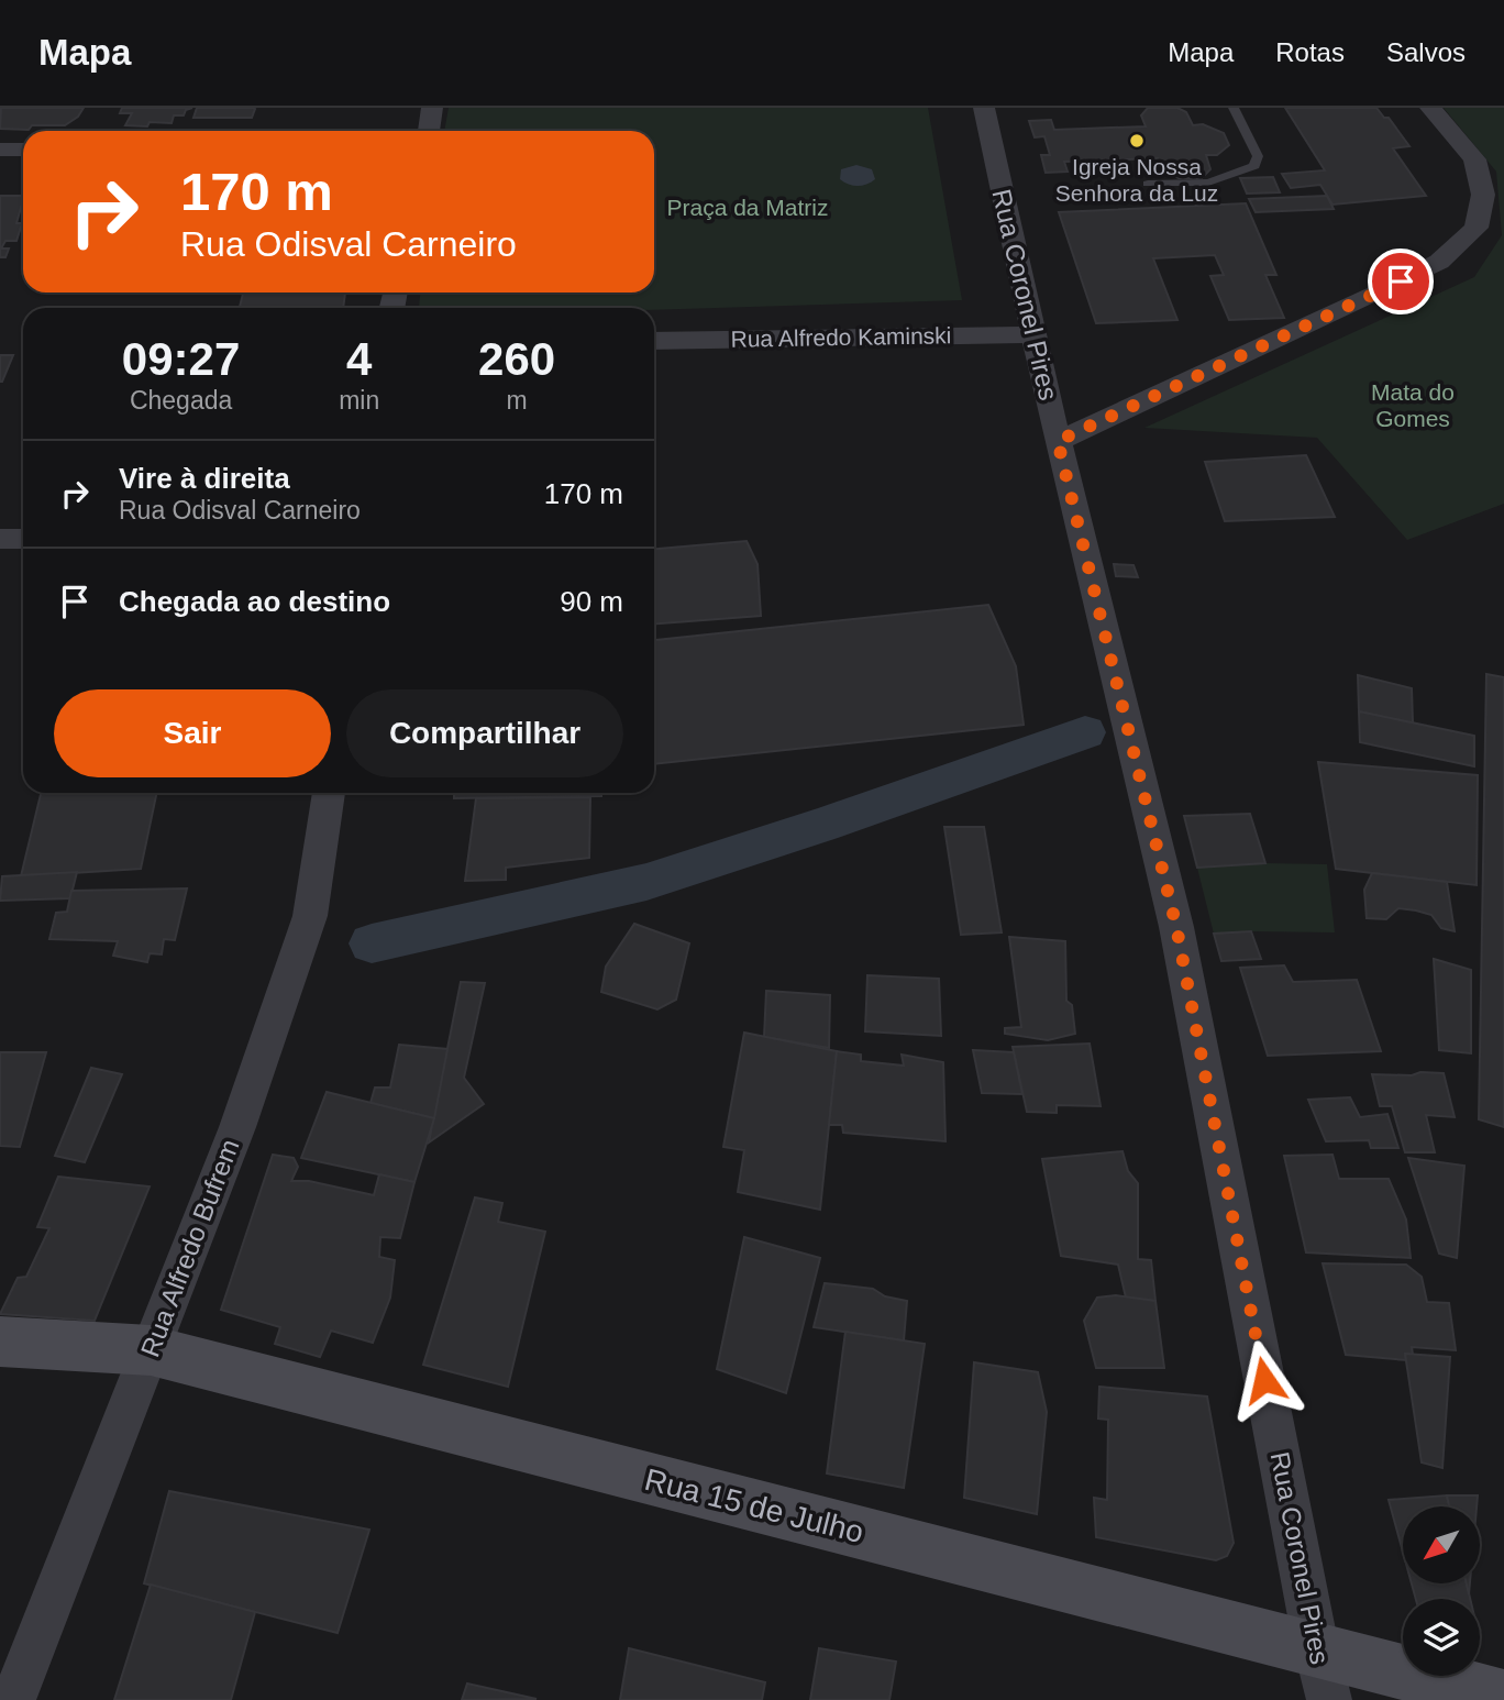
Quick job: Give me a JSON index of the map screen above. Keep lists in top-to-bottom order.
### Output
{
  "streets": {
    "main road": ["Rua 15 de Julho"],
    "street": ["Rua Coronel Pires", "Rua Alfredo Kaminski", "Rua Alfredo Bufrem"]
  },
  "crossings": [
    ["Rua Coronel Pires", "Rua Alfredo Kaminski"],
    ["Rua Coronel Pires", "Rua 15 de Julho"],
    ["Rua Alfredo Bufrem", "Rua 15 de Julho"]
  ],
  "parks": ["Praça da Matriz", "Mata do Gomes"],
  "places": ["Igreja Nossa Senhora da Luz"],
  "north": "bottom left",
  "page": {
    "header": "Mapa",
    "nav": ["Mapa", "Rotas", "Salvos"],
    "turn": ["170 m", "Rua Odisval Carneiro"],
    "eta": [
      "09:27",
      "Chegada",
      "4",
      "min",
      "260",
      "m"
    ],
    "list": [
      {
        "name": "Vire à direita",
        "note": "Rua Odisval Carneiro",
        "value": "170 m"
      },
      {
        "name": "Chegada ao destino",
        "value": "90 m"
      }
    ],
    "buttons": ["Sair", "Compartilhar"]
  }
}
